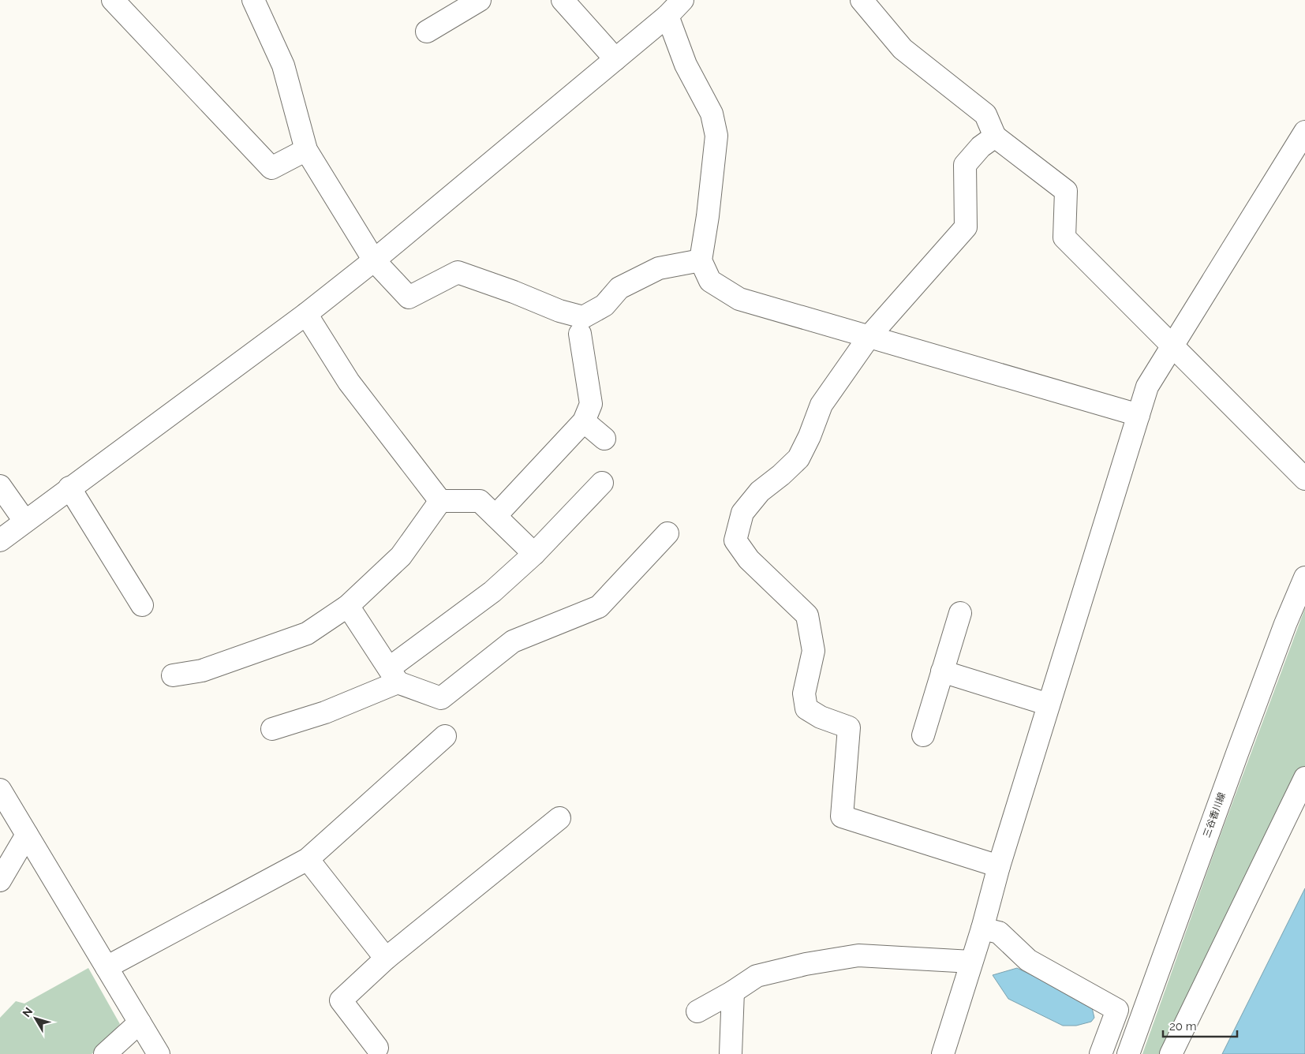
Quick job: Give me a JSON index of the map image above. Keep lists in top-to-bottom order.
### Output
{
  "streets": {
    "street": ["三谷香川線"]
  },
  "scale_bar": "20 m",
  "north": "top left"
}
